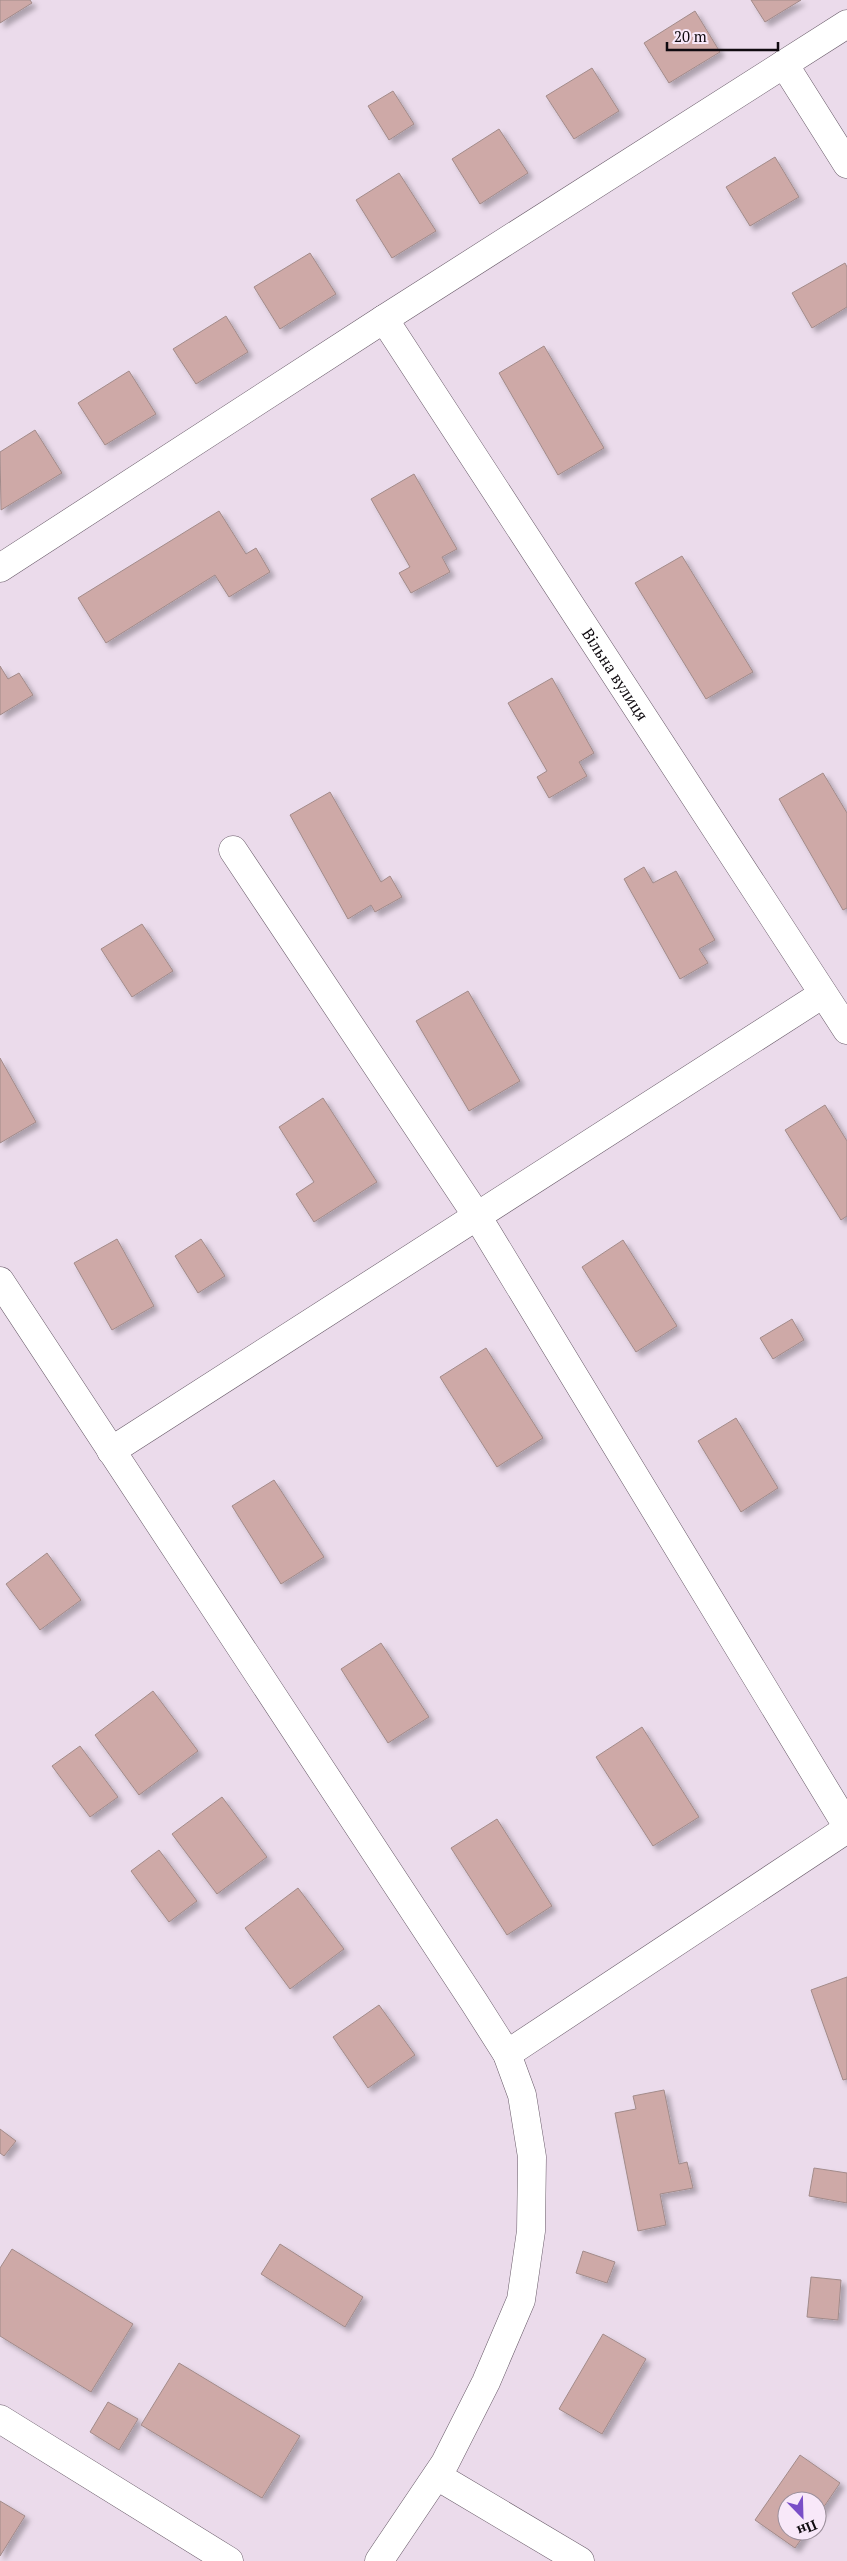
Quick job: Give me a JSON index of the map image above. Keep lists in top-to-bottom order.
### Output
{
  "streets": {
    "street": ["Вільна вулиця"]
  },
  "scale_bar": "20 m",
  "north": "bottom right"
}
